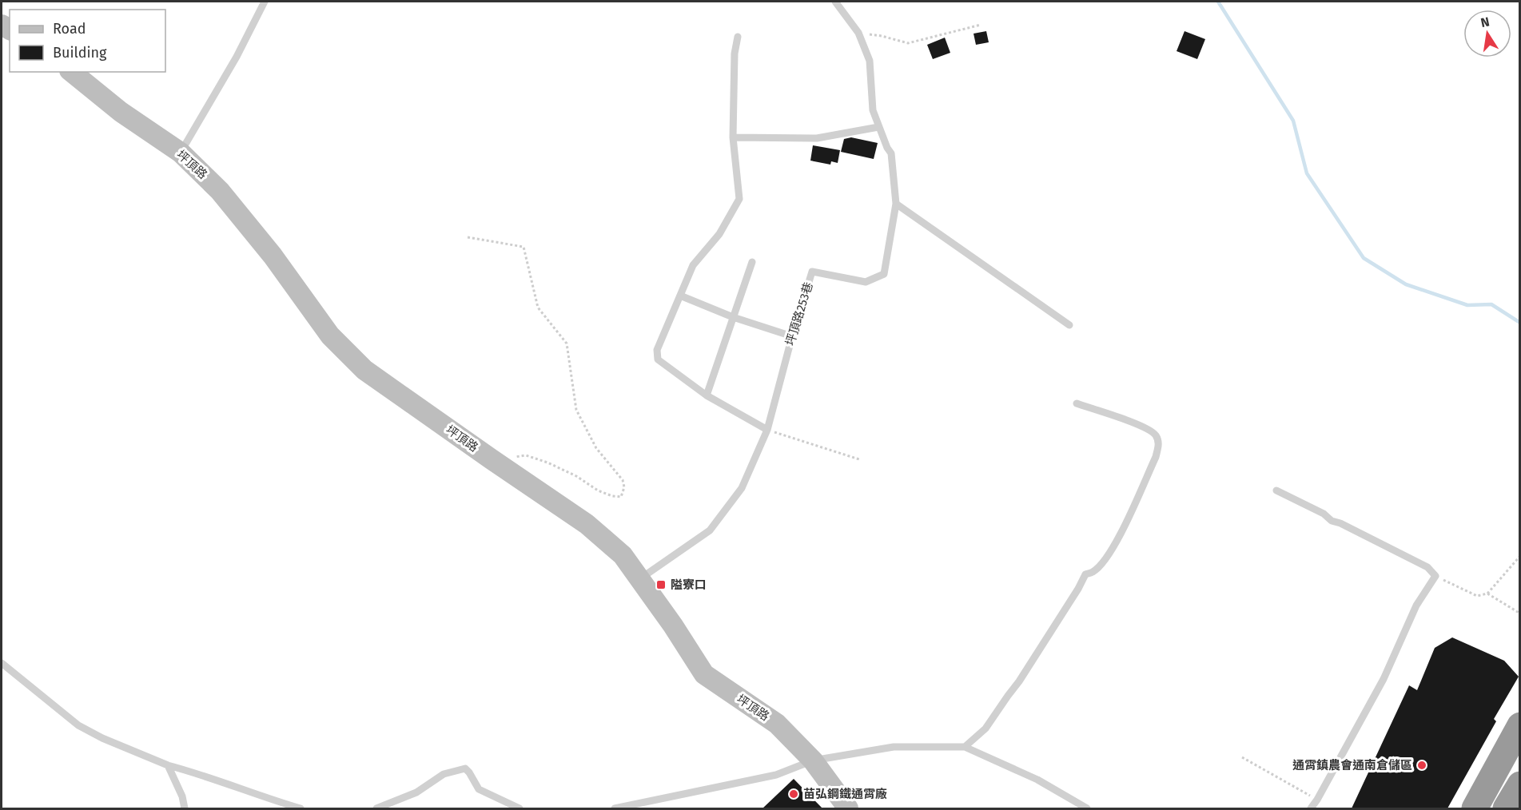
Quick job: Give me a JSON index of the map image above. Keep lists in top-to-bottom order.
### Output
{
  "streets": {
    "street": ["坪頂路"],
    "lane": ["坪頂路253巷"]
  },
  "crossings": [
    ["坪頂路", "坪頂路253巷"]
  ],
  "places": {
    "transit": ["隘寮口"],
    "other": ["通霄鎮農會通南倉儲區", "苗弘鋼鐵通霄廠"]
  },
  "legend": ["Road", "Building"],
  "north": "top"
}
